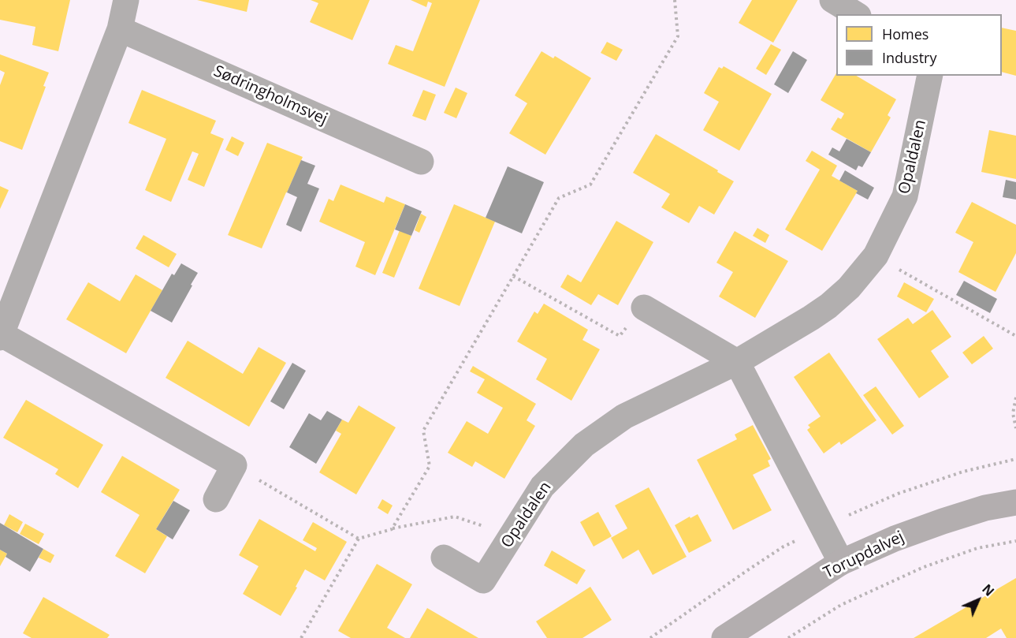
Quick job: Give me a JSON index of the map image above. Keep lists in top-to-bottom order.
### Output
{
  "streets": {
    "street": ["Sødringholmsvej", "Opaldalen", "Torupdalvej"]
  },
  "legend": ["Homes", "Industry"],
  "north": "top right"
}
